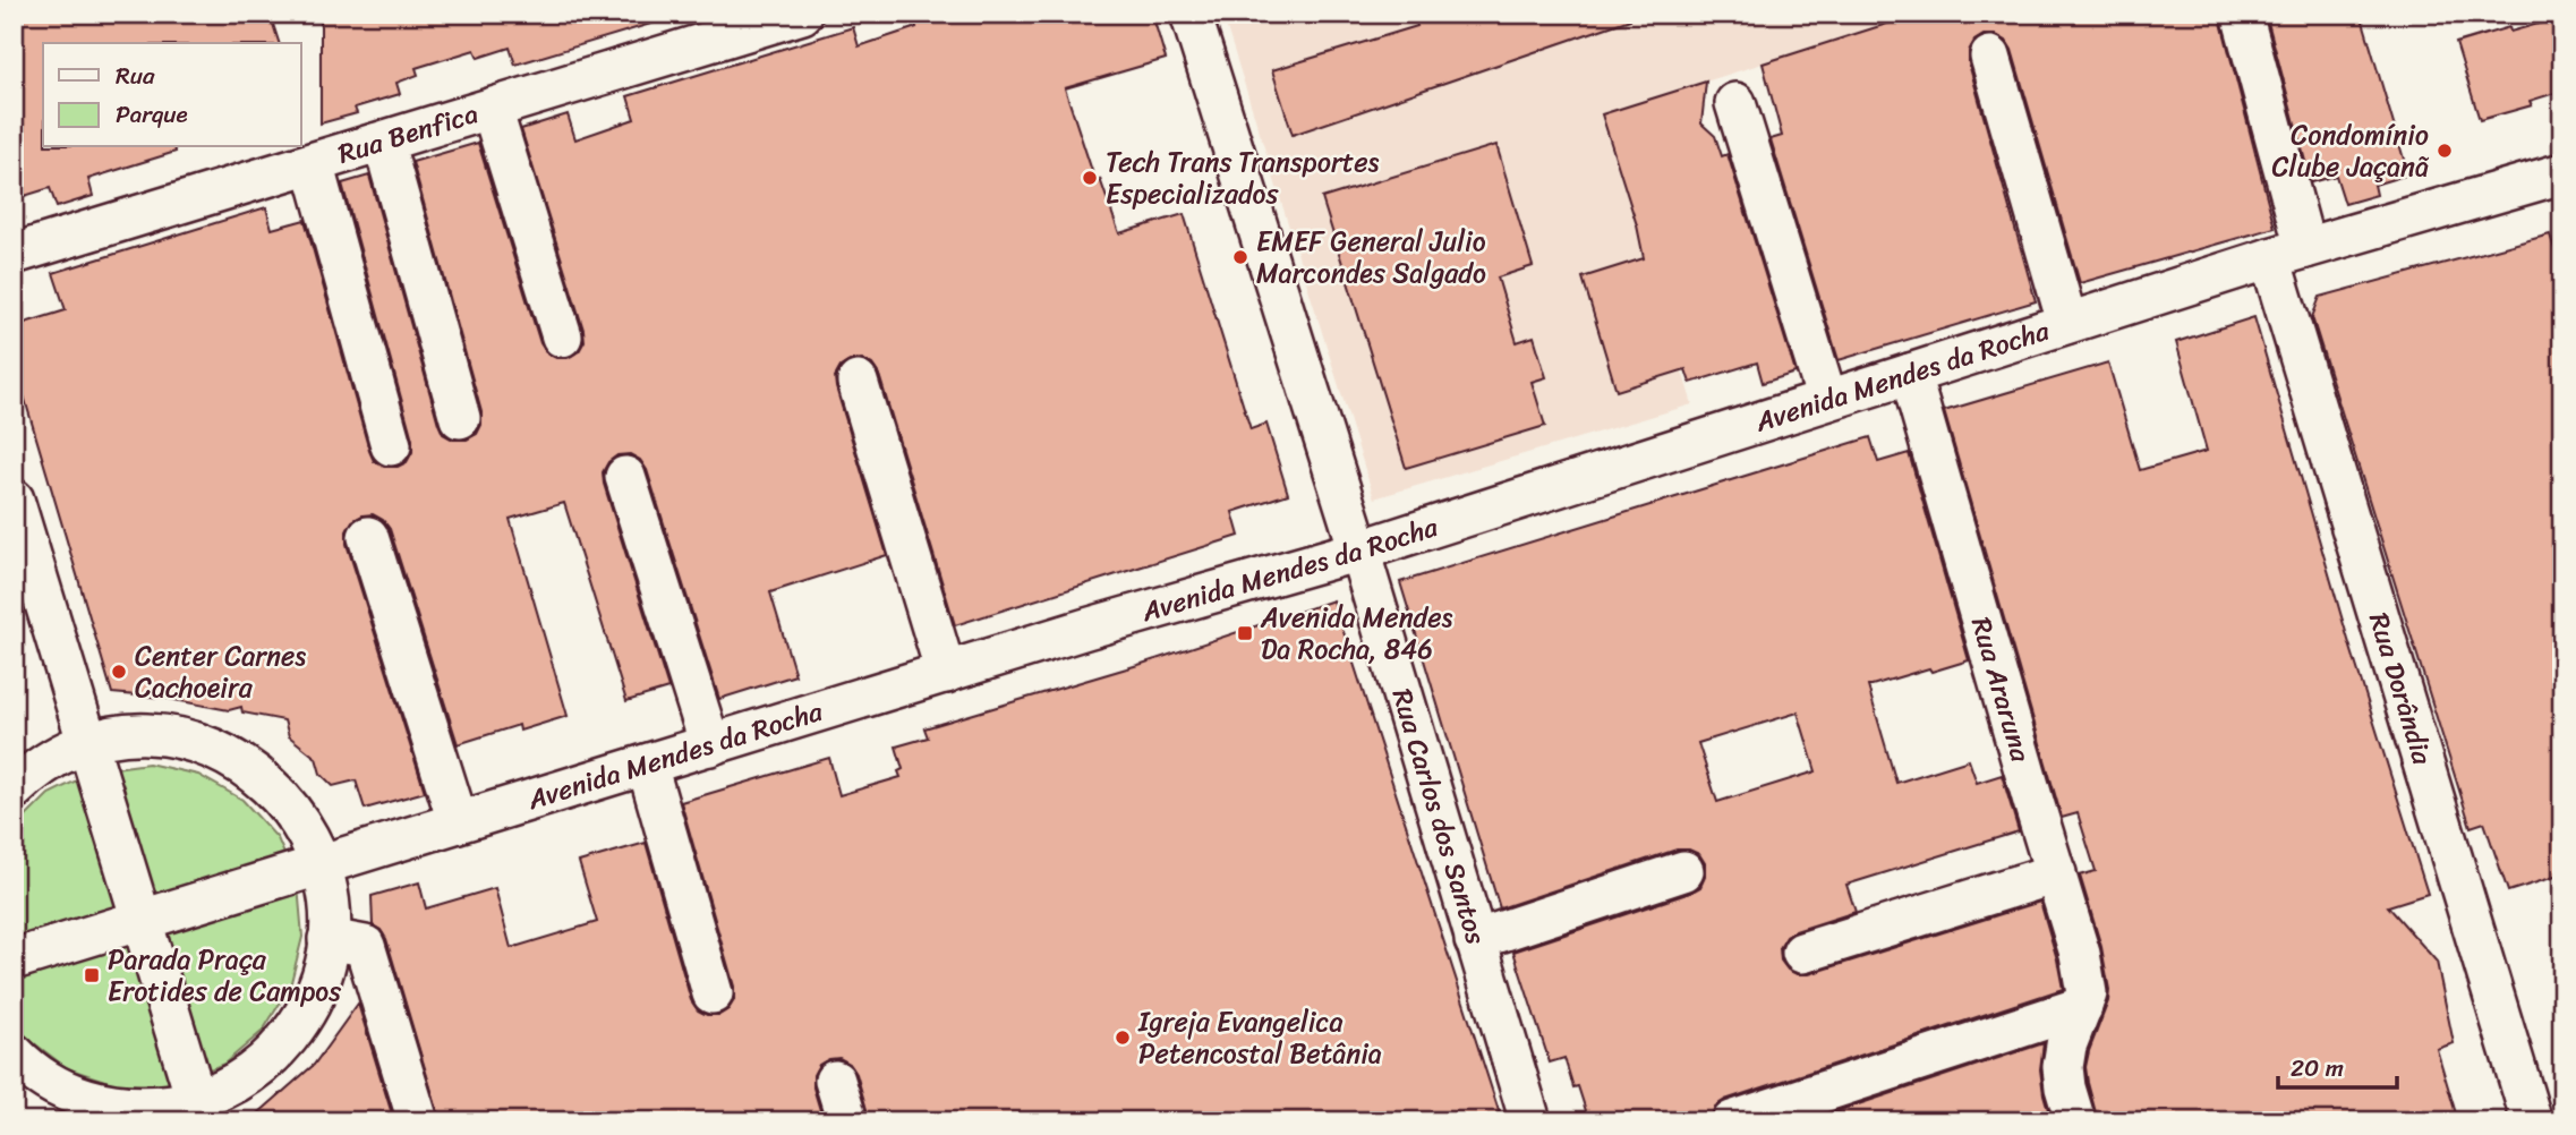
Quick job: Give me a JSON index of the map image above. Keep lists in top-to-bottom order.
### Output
{
  "streets": {
    "street": [
      "Rua Benfica",
      "Avenida Mendes da Rocha",
      "Rua Dorândia",
      "Rua Araruna",
      "Rua Carlos dos Santos"
    ]
  },
  "crossings": [
    ["Avenida Mendes da Rocha", "Rua Dorândia"],
    ["Avenida Mendes da Rocha", "Rua Araruna"],
    ["Avenida Mendes da Rocha", "Rua Carlos dos Santos"]
  ],
  "places": {
    "other": [
      "Condomínio Clube Jaçanã",
      "Tech Trans Transportes Especializados",
      "EMEF General Julio Marcondes Salgado",
      "Center Carnes Cachoeira",
      "Igreja Evangelica Petencostal Betânia"
    ],
    "transit": ["Avenida Mendes Da Rocha, 846", "Parada Praça Erotides de Campos"]
  },
  "legend": ["Rua", "Parque"],
  "scale_bar": "20 m"
}
